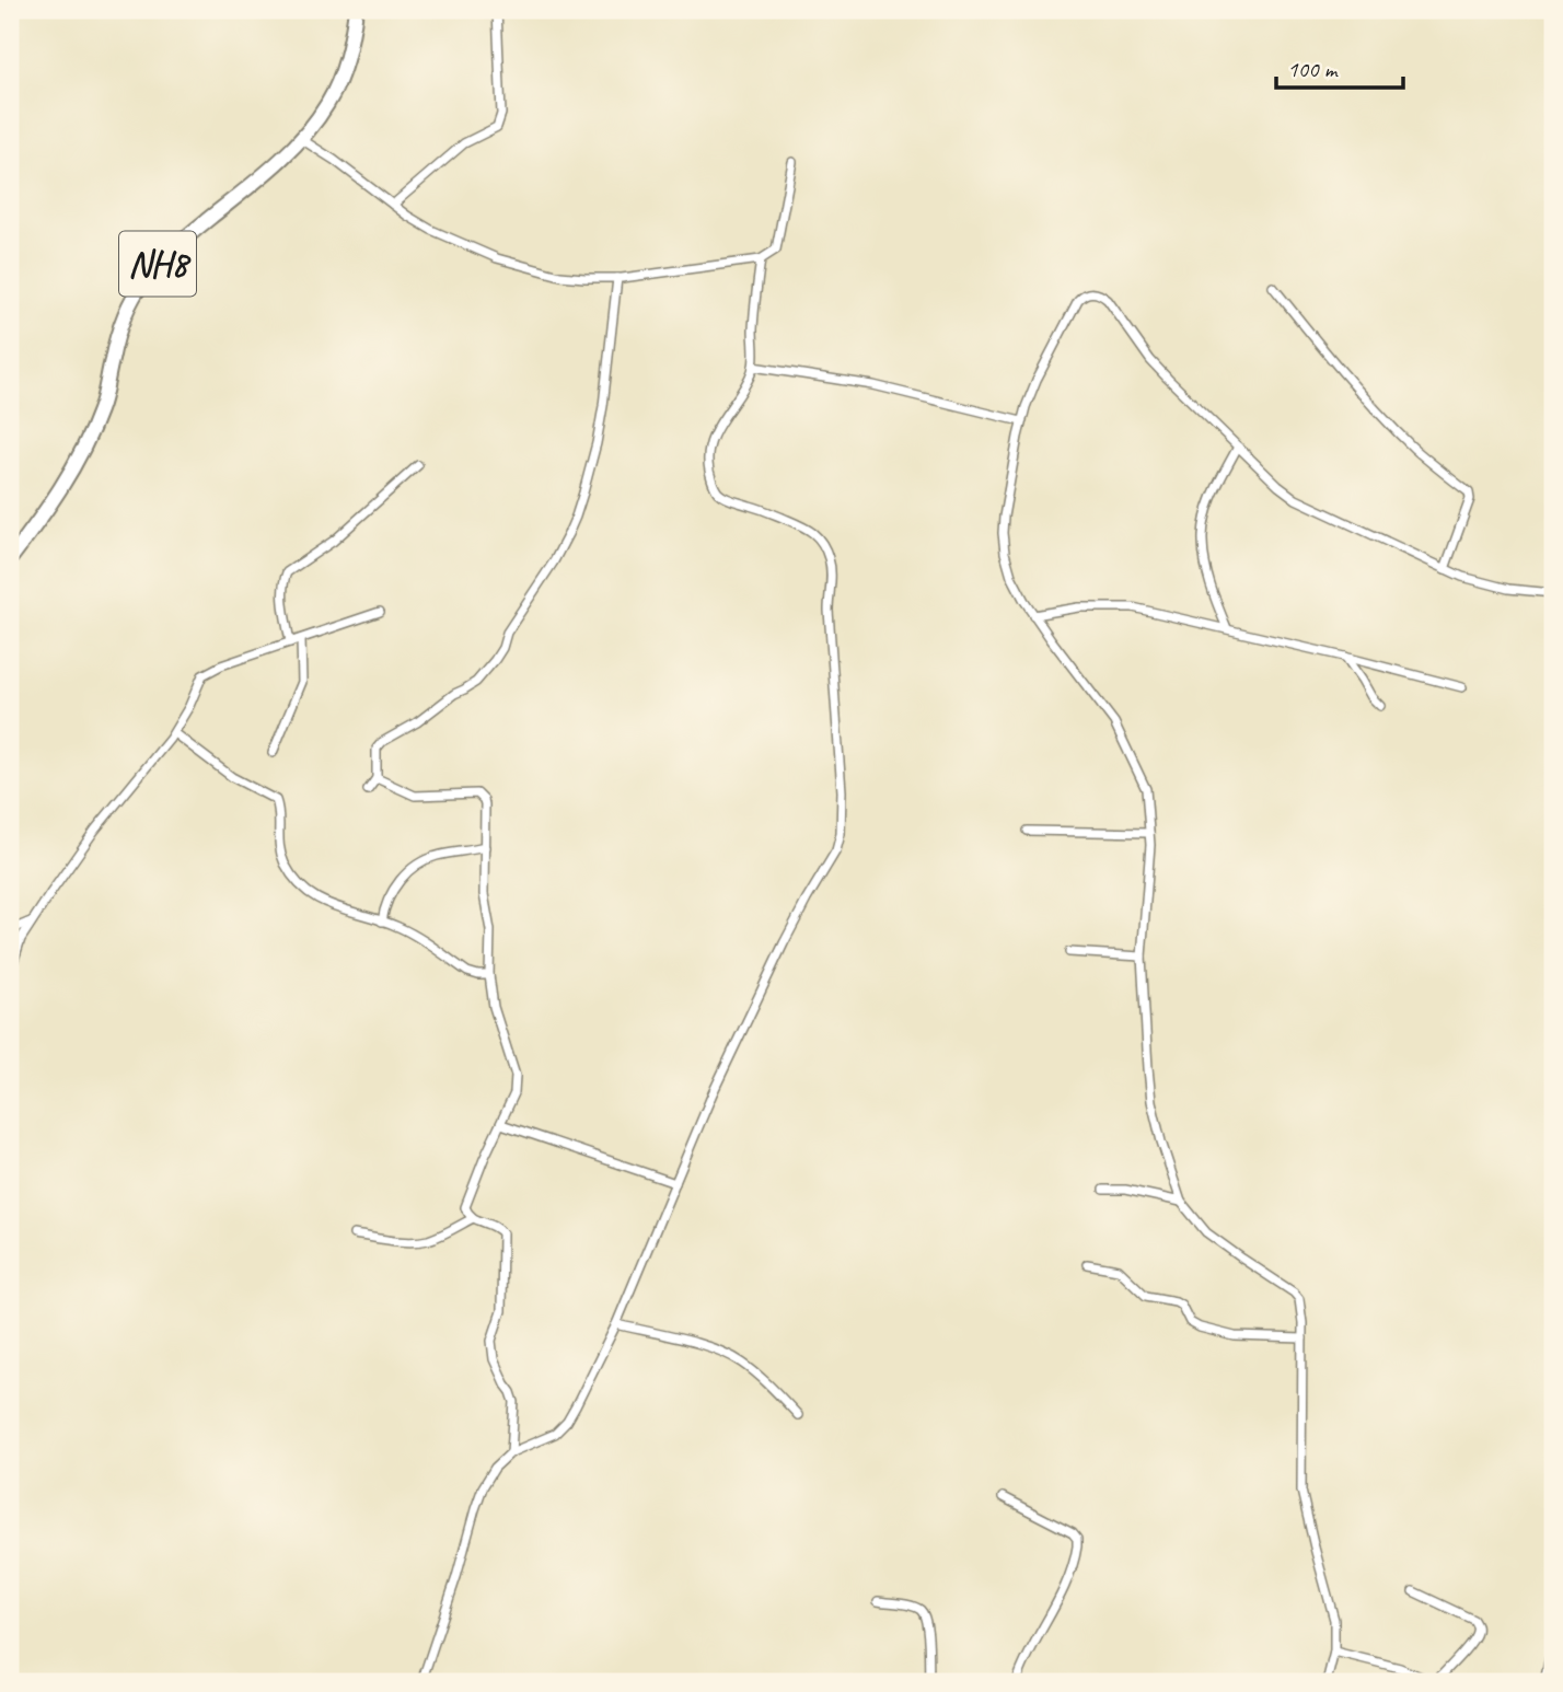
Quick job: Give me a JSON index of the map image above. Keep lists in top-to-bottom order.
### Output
{
  "streets": {
    "highway": ["NH8"]
  },
  "scale_bar": "100 m"
}
